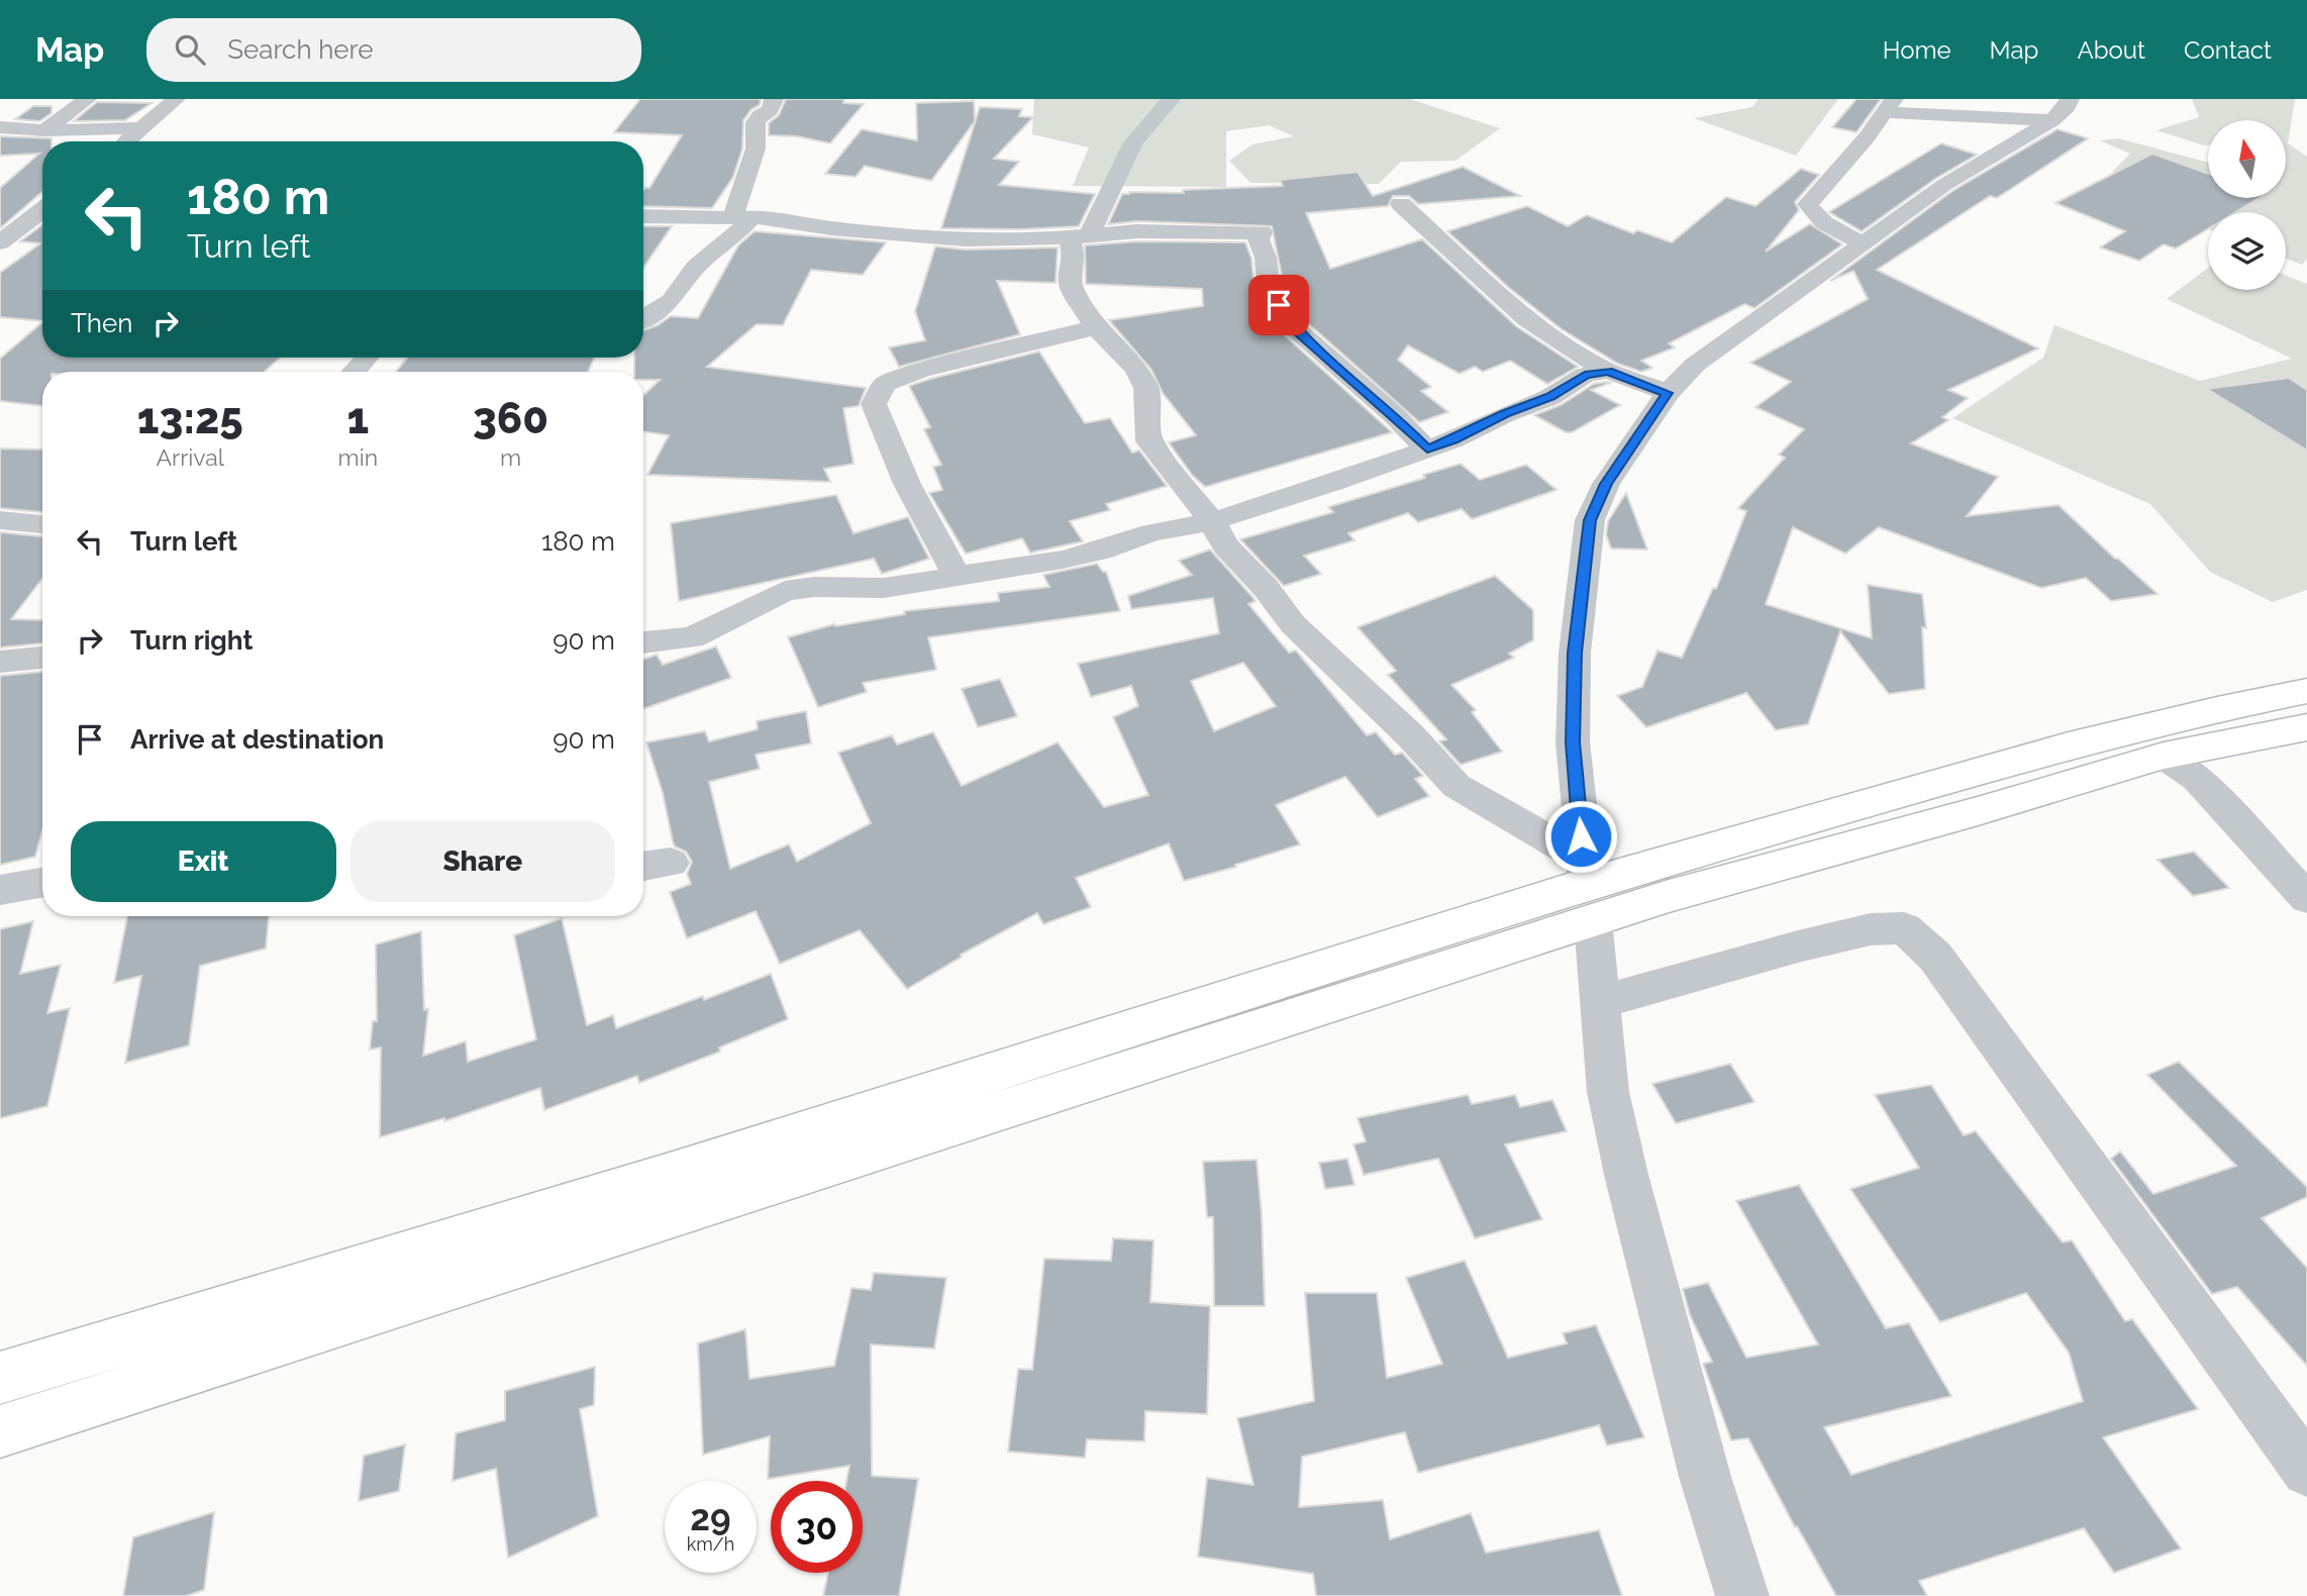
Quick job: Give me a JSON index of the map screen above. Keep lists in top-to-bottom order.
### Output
{
  "north": "top",
  "page": {
    "header": "Map",
    "search": "Search here",
    "nav": [
      "Home",
      "Map",
      "About",
      "Contact"
    ],
    "turn": ["180 m", "Turn left"],
    "then": "Then",
    "eta": [
      "13:25",
      "Arrival",
      "1",
      "min",
      "360",
      "m"
    ],
    "list": [
      {
        "name": "Turn left",
        "value": "180 m"
      },
      {
        "name": "Turn right",
        "value": "90 m"
      },
      {
        "name": "Arrive at destination",
        "value": "90 m"
      }
    ],
    "buttons": ["Exit", "Share"],
    "speed": "29 km/h",
    "limit": "30"
  }
}
